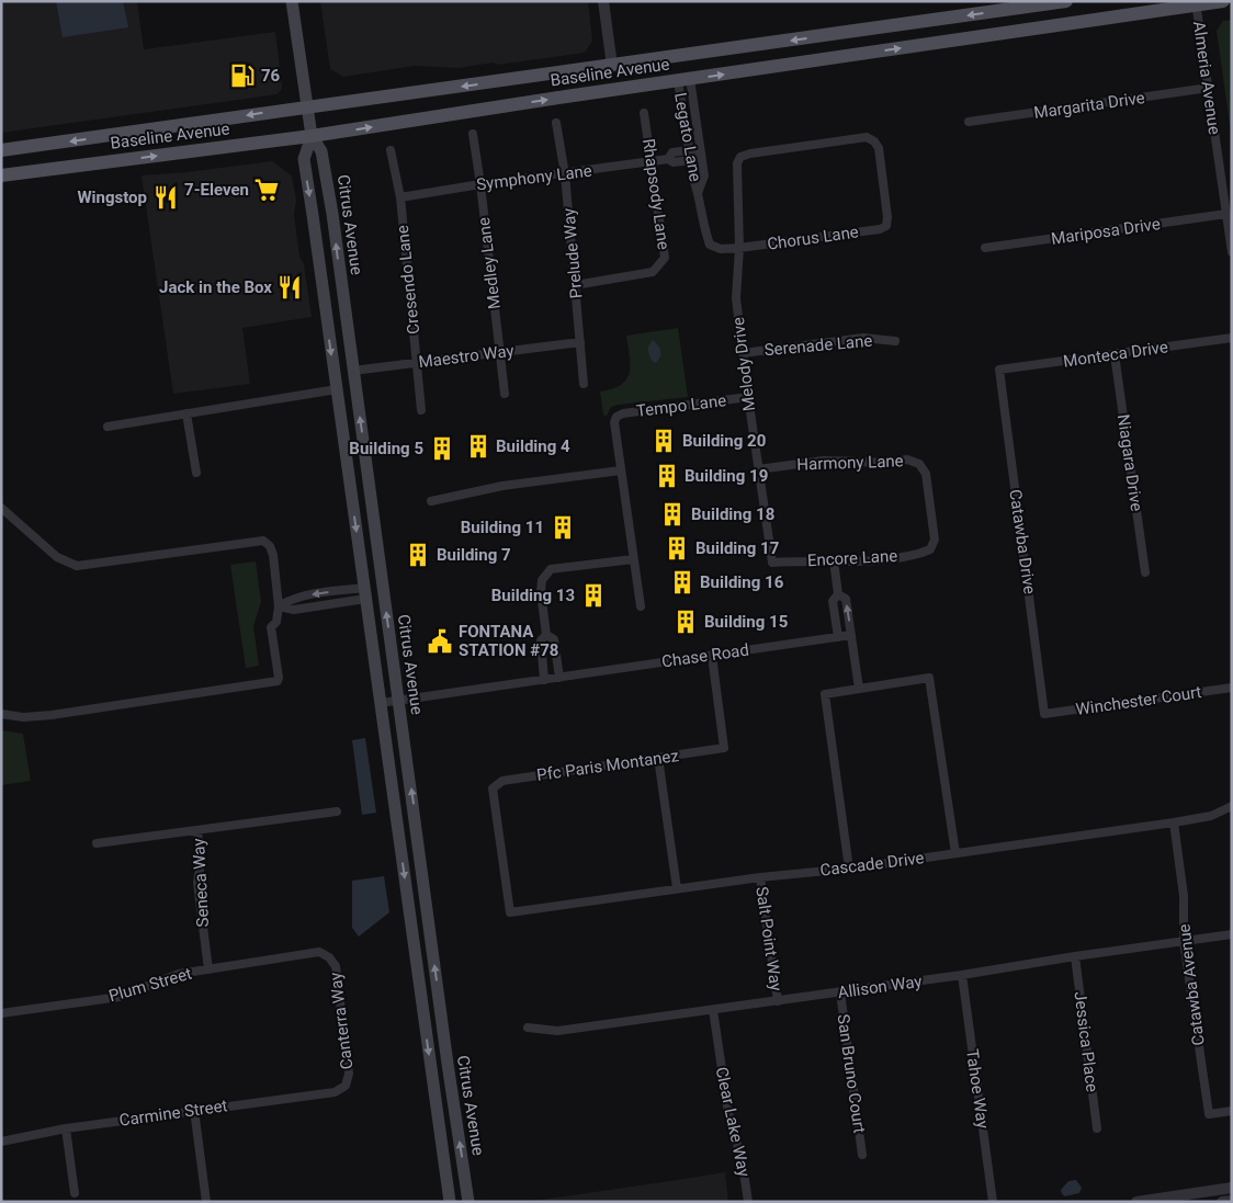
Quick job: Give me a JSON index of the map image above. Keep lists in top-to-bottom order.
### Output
{
  "streets": {
    "main road": ["Baseline Avenue", "Citrus Avenue"],
    "street": [
      "Almeria Avenue",
      "Margarita Drive",
      "Legato Lane",
      "Symphony Lane",
      "Rhapsody Lane",
      "Mariposa Drive",
      "Chorus Lane",
      "Prelude Way",
      "Medley Lane",
      "Cresendo Lane",
      "Serenade Lane",
      "Monteca Drive",
      "Maestro Way",
      "Melody Drive",
      "Tempo Lane",
      "Harmony Lane",
      "Niagara Drive",
      "Catawba Drive",
      "Encore Lane",
      "Chase Road",
      "Winchester Court",
      "Pfc Paris Montanez",
      "Cascade Drive",
      "Seneca Way",
      "Salt Point Way",
      "Plum Street",
      "Catawba Avenue",
      "Allison Way",
      "Canterra Way",
      "Jessica Place",
      "San Bruno Court",
      "Tahoe Way",
      "Carmine Street",
      "Clear Lake Way"
    ]
  },
  "crossings": [
    ["Baseline Avenue", "Almeria Avenue"],
    ["Baseline Avenue", "Legato Lane"],
    ["Baseline Avenue", "Citrus Avenue"],
    ["Almeria Avenue", "Margarita Drive"],
    ["Almeria Avenue", "Mariposa Drive"],
    ["Legato Lane", "Symphony Lane"],
    ["Legato Lane", "Chorus Lane"],
    ["Symphony Lane", "Rhapsody Lane"],
    ["Symphony Lane", "Prelude Way"],
    ["Symphony Lane", "Medley Lane"],
    ["Symphony Lane", "Cresendo Lane"],
    ["Rhapsody Lane", "Prelude Way"],
    ["Citrus Avenue", "Maestro Way"],
    ["Citrus Avenue", "Chase Road"],
    ["Chorus Lane", "Melody Drive"],
    ["Prelude Way", "Maestro Way"],
    ["Medley Lane", "Maestro Way"],
    ["Cresendo Lane", "Maestro Way"],
    ["Serenade Lane", "Melody Drive"],
    ["Monteca Drive", "Niagara Drive"],
    ["Monteca Drive", "Catawba Drive"],
    ["Melody Drive", "Tempo Lane"],
    ["Melody Drive", "Harmony Lane"],
    ["Melody Drive", "Encore Lane"],
    ["Harmony Lane", "Encore Lane"],
    ["Catawba Drive", "Winchester Court"],
    ["Chase Road", "Pfc Paris Montanez"],
    ["Pfc Paris Montanez", "Cascade Drive"],
    ["Cascade Drive", "Salt Point Way"],
    ["Cascade Drive", "Catawba Avenue"],
    ["Seneca Way", "Plum Street"],
    ["Salt Point Way", "Allison Way"],
    ["Plum Street", "Canterra Way"],
    ["Catawba Avenue", "Allison Way"],
    ["Allison Way", "Jessica Place"],
    ["Allison Way", "San Bruno Court"],
    ["Allison Way", "Tahoe Way"],
    ["Allison Way", "Clear Lake Way"],
    ["Canterra Way", "Carmine Street"]
  ],
  "places": {
    "fuel station": ["76"],
    "supermarket": ["7-Eleven"],
    "restaurant": ["Wingstop", "Jack in the Box"],
    "building": [
      "Building 20",
      "Building 4",
      "Building 5",
      "Building 19",
      "Building 18",
      "Building 11",
      "Building 17",
      "Building 7",
      "Building 16",
      "Building 13",
      "Building 15"
    ],
    "public building": ["FONTANA STATION #78"]
  }
}
